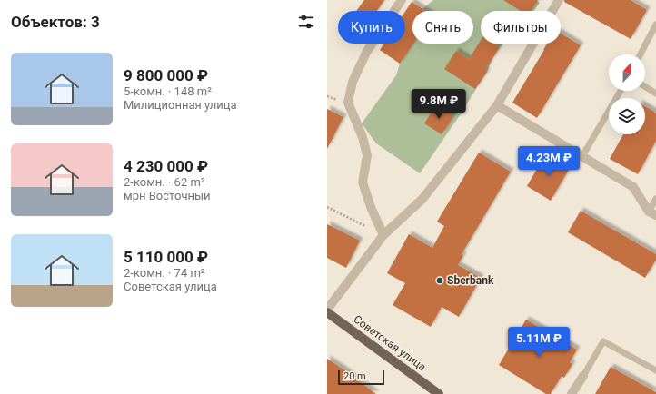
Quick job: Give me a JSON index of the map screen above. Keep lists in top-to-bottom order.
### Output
{
  "streets": {
    "main road": ["Советская улица"]
  },
  "places": ["Sberbank"],
  "scale_bar": "20 m",
  "north": "top",
  "page": {
    "heading": "Объектов: 3",
    "chip": ["Купить", "Снять", "Фильтры"],
    "list": [
      {
        "name": "9 800 000 ₽",
        "note": "5-комн. · 148 m² · Милиционная улица"
      },
      {
        "name": "4 230 000 ₽",
        "note": "2-комн. · 62 m² · мрн Восточный"
      },
      {
        "name": "5 110 000 ₽",
        "note": "2-комн. · 74 m² · Советская улица"
      }
    ],
    "price": ["9.8M ₽", "4.23M ₽", "5.11M ₽"],
    "scale": "20 m"
  }
}
